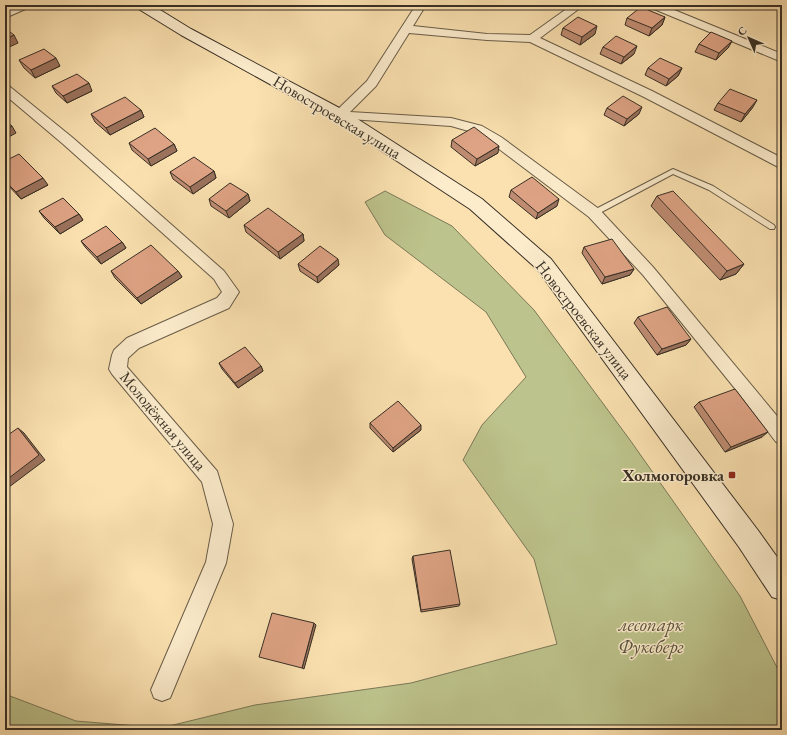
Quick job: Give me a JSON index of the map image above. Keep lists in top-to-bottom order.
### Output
{
  "streets": {
    "main road": ["Новостроевская улица"],
    "street": ["Молодёжная улица"]
  },
  "parks": ["лесопарк Фуксберг"],
  "places": {
    "transit": ["Холмогоровка"]
  },
  "north": "top left"
}
